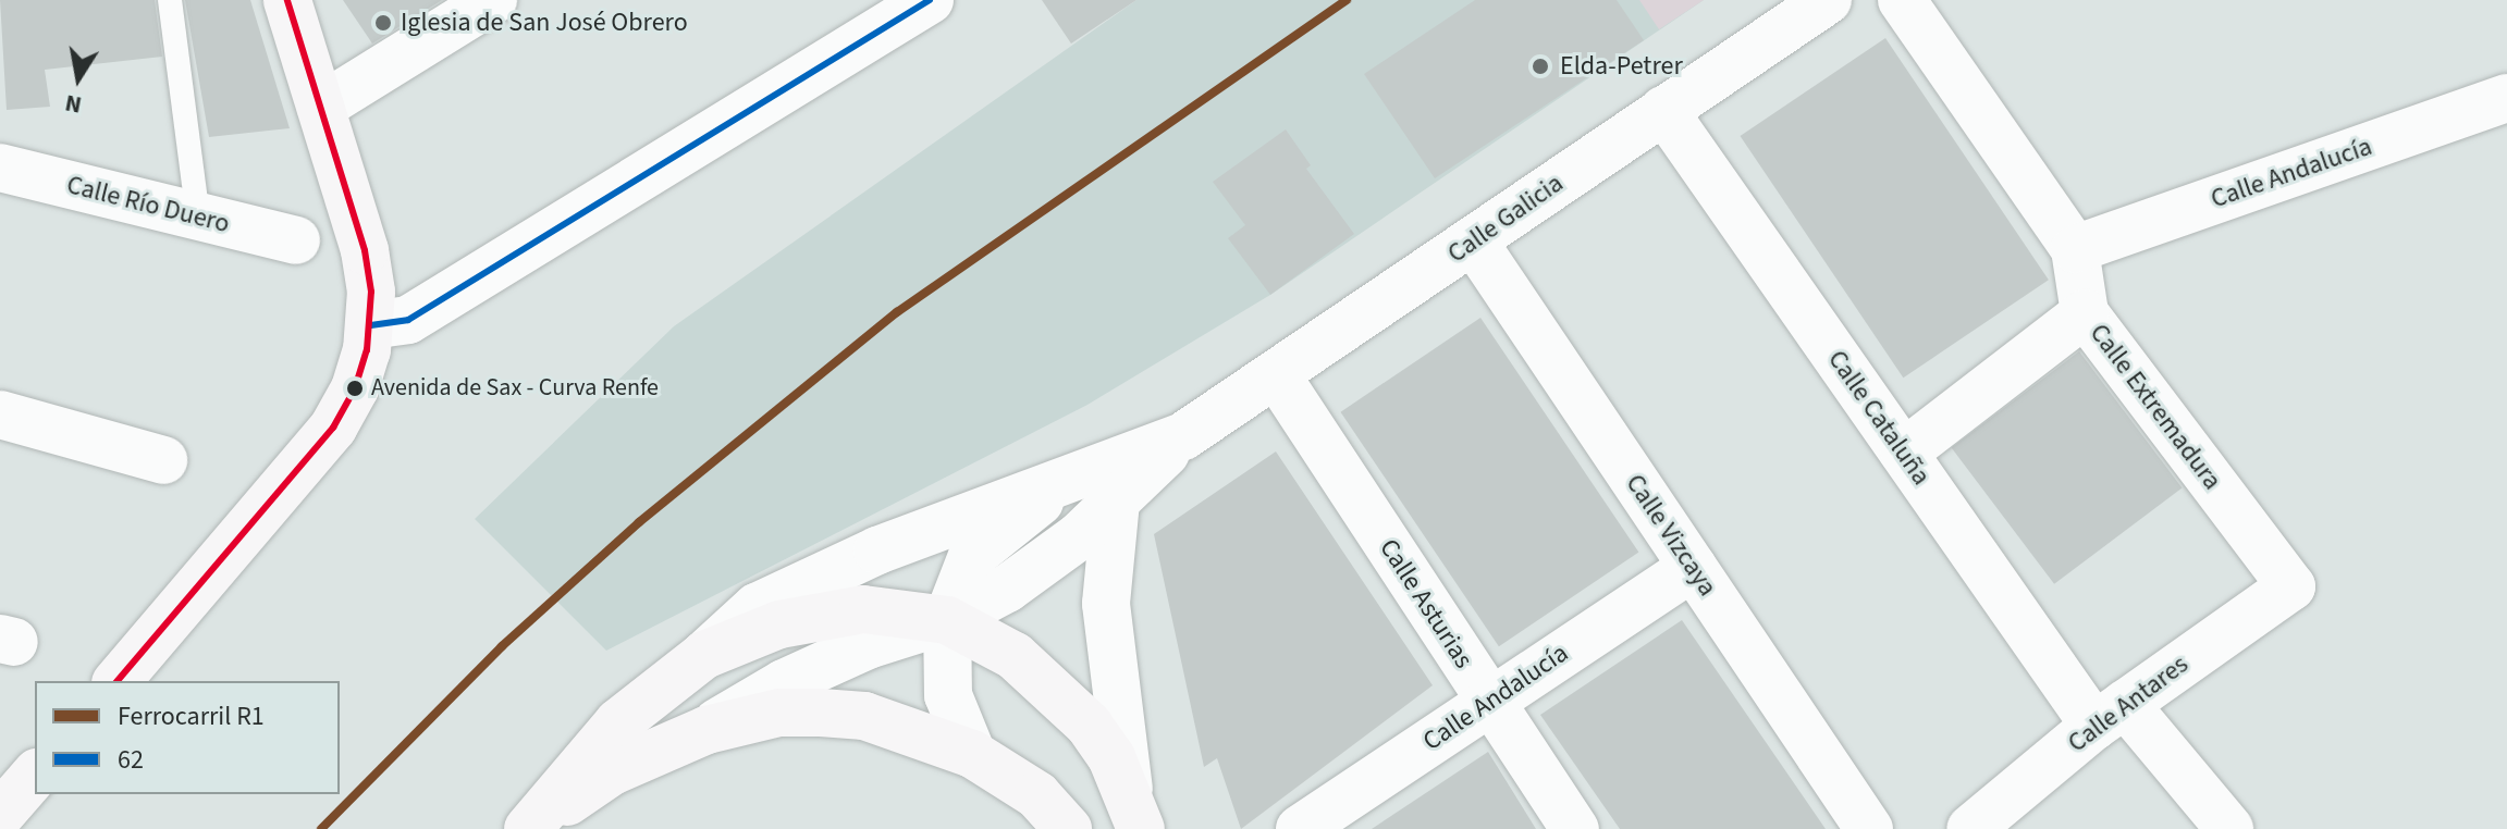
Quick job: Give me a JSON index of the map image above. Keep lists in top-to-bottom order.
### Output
{
  "streets": {
    "street": [
      "Calle Andalucía",
      "Calle Río Duero",
      "Calle Galicia",
      "Calle Extremadura",
      "Calle Cataluña",
      "Calle Vizcaya",
      "Calle Asturias",
      "Calle Antares"
    ]
  },
  "crossings": [
    ["Calle Andalucía", "Calle Extremadura"],
    ["Calle Andalucía", "Calle Vizcaya"],
    ["Calle Andalucía", "Calle Asturias"],
    ["Calle Galicia", "Calle Cataluña"],
    ["Calle Galicia", "Calle Vizcaya"],
    ["Calle Galicia", "Calle Asturias"],
    ["Calle Extremadura", "Calle Antares"],
    ["Calle Cataluña", "Calle Antares"]
  ],
  "places": ["Iglesia de San José Obrero", "Elda-Petrer", "Avenida de Sax - Curva Renfe"],
  "lines": ["rail line R1", "transit line 62"],
  "legend": ["Ferrocarril R1", "62"],
  "north": "bottom"
}
